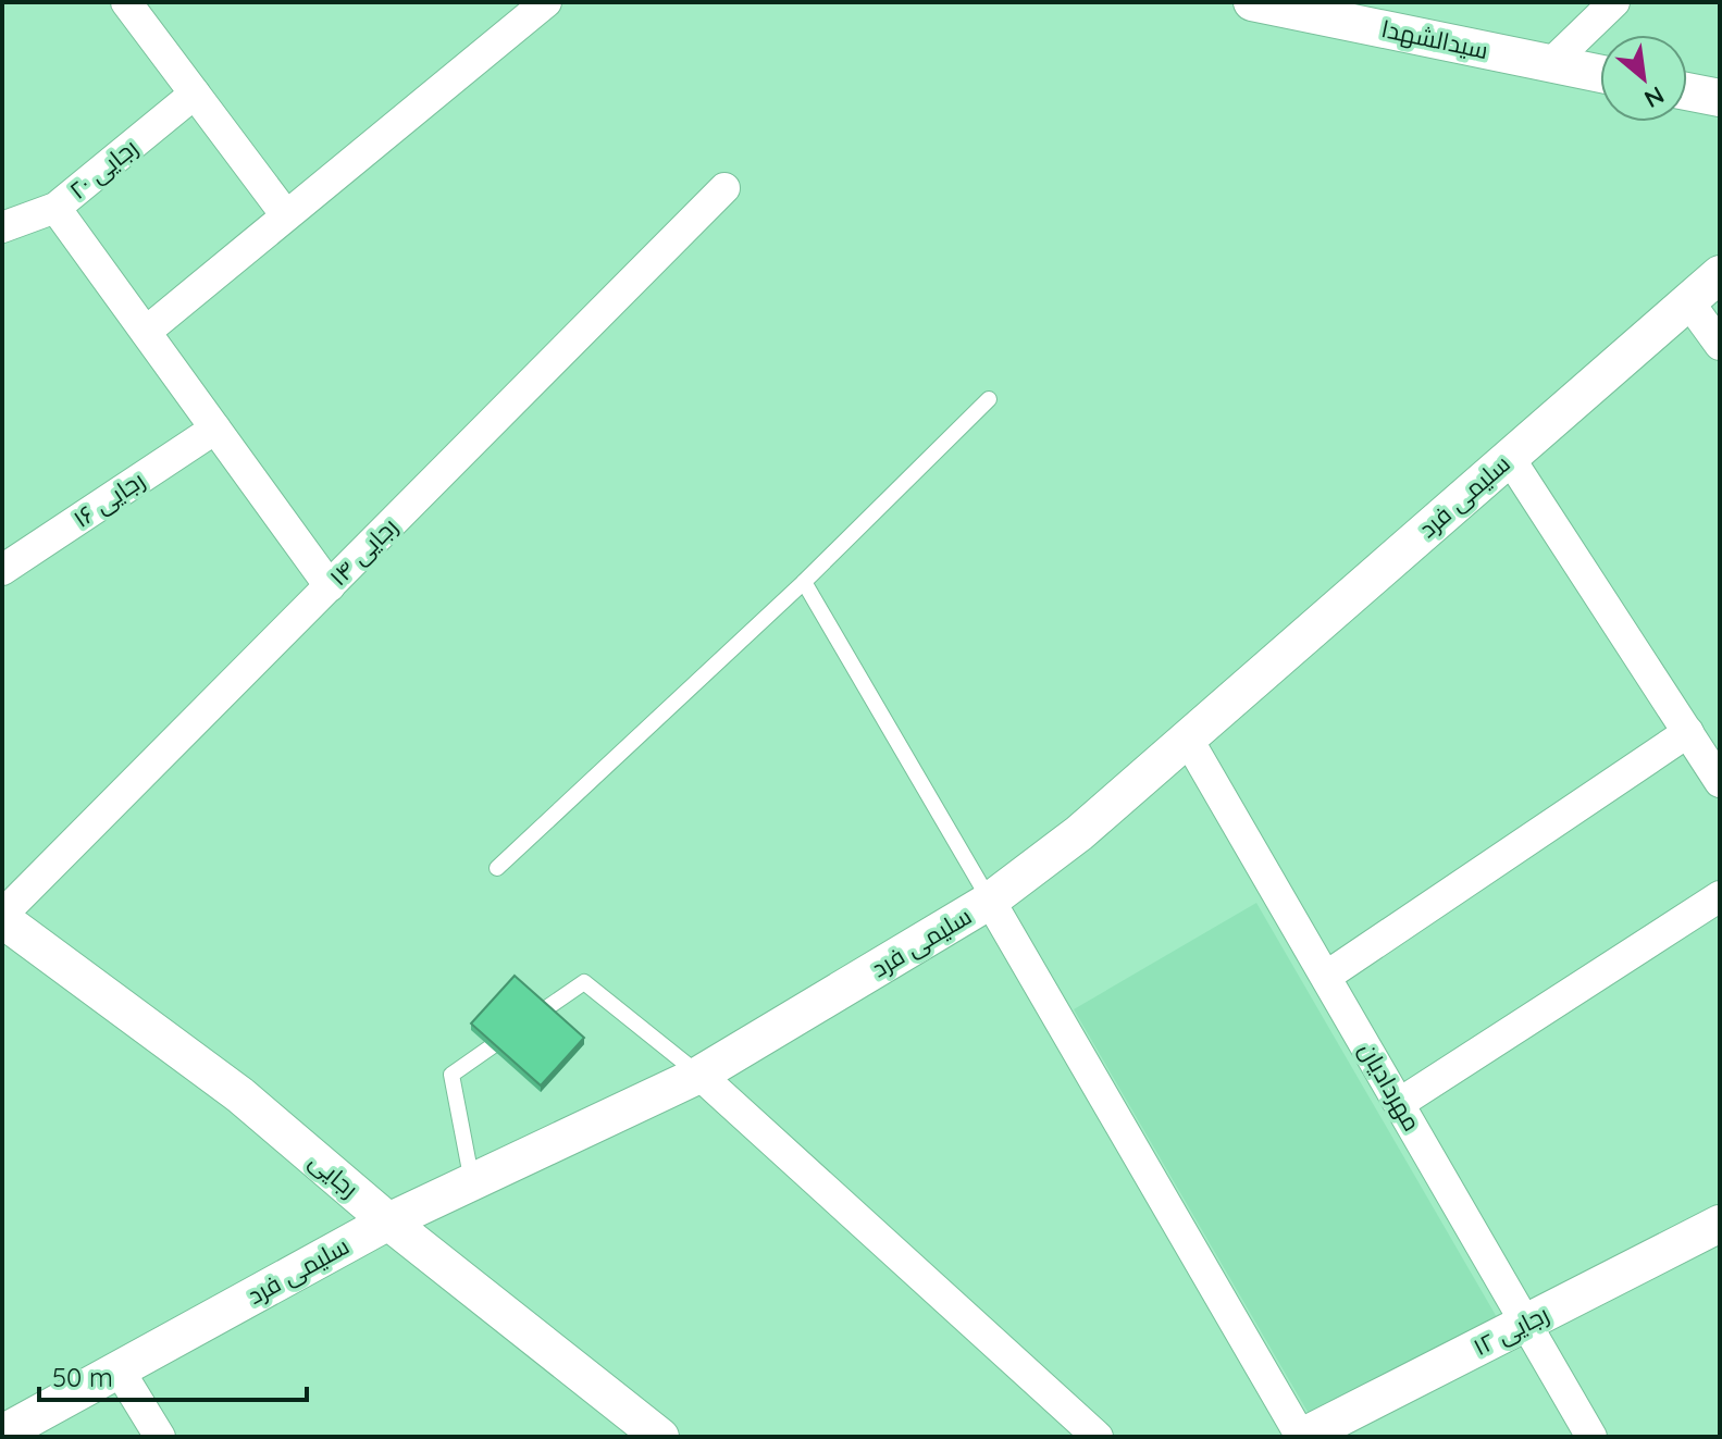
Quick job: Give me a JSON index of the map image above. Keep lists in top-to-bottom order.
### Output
{
  "streets": {
    "street": [
      "سیدالشهدا",
      "رجایی ۲۰",
      "سلیمی فرد",
      "رجایی ۱۶",
      "رجایی ۱۴",
      "مهردادیان",
      "رجایی",
      "رجایی ۱۲"
    ]
  },
  "crossings": [
    ["سلیمی فرد", "مهردادیان"],
    ["سلیمی فرد", "رجایی"],
    ["رجایی ۱۴", "رجایی"],
    ["مهردادیان", "رجایی ۱۲"]
  ],
  "scale_bar": "50 m",
  "north": "bottom right"
}
